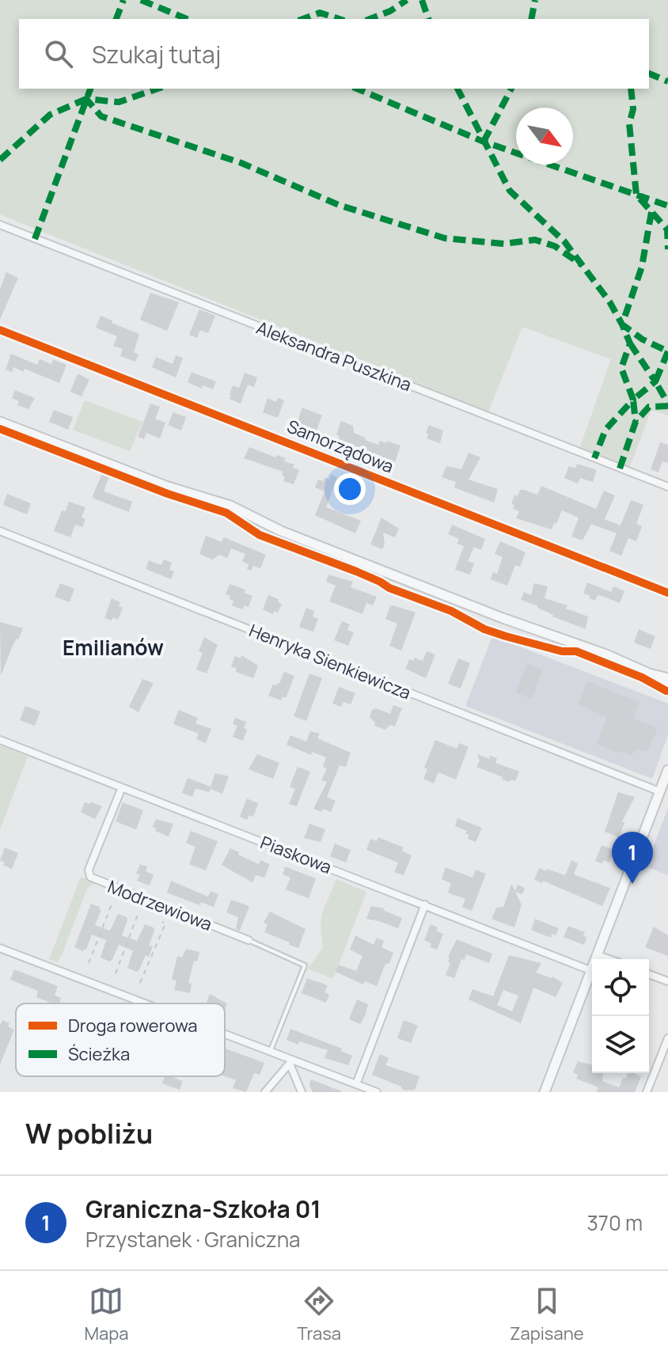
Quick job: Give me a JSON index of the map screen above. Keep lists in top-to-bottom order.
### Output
{
  "streets": {
    "street": [
      "Aleksandra Puszkina",
      "Samorządowa",
      "Henryka Sienkiewicza",
      "Piaskowa",
      "Modrzewiowa"
    ]
  },
  "crossings": [
    ["Piaskowa", "Modrzewiowa"]
  ],
  "districts": ["Emilianów"],
  "legend": ["Droga rowerowa", "Ścieżka"],
  "north": "bottom right",
  "page": {
    "search": "Szukaj tutaj",
    "pins": "1",
    "heading": "W pobliżu",
    "list": [
      {
        "mark": "1",
        "name": "Graniczna-Szkoła 01",
        "note": "Przystanek · Graniczna",
        "value": "370 m"
      }
    ],
    "nav": ["Mapa", "Trasa", "Zapisane"]
  }
}
